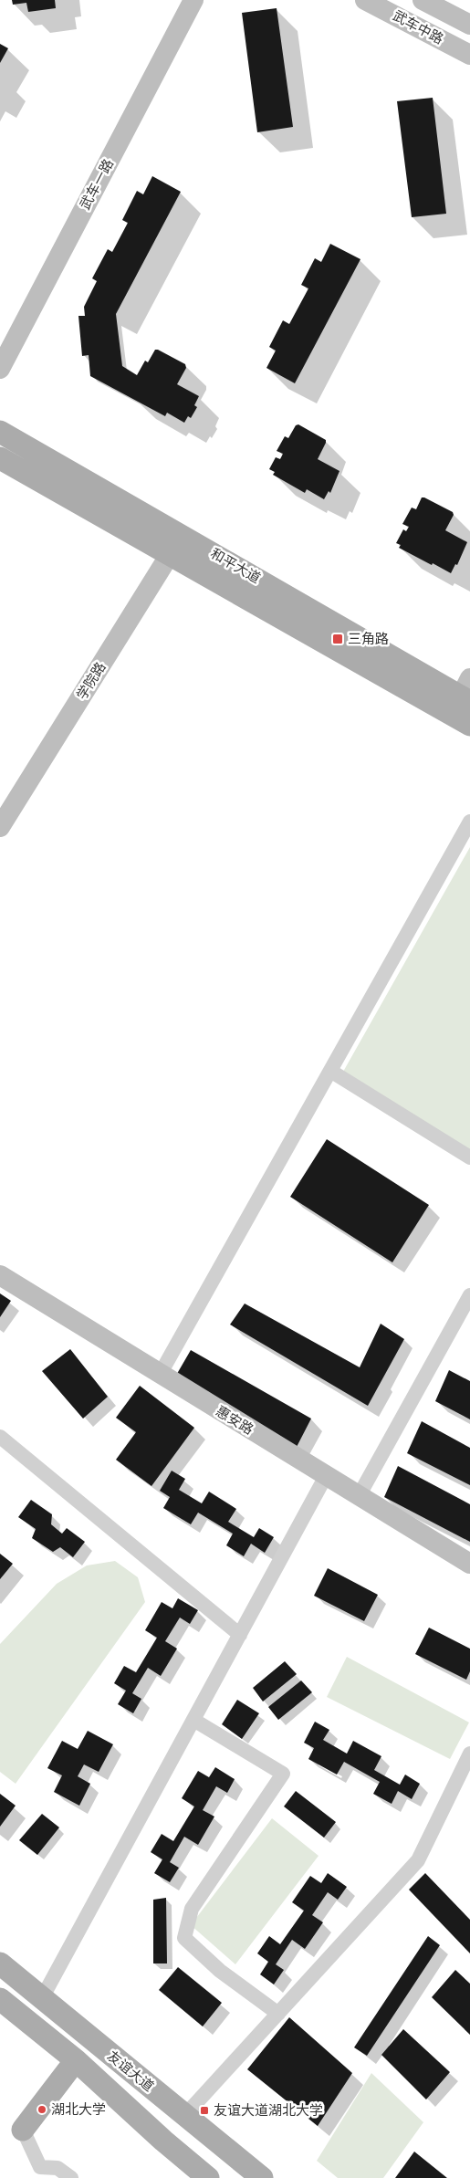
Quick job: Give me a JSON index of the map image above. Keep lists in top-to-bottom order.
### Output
{
  "streets": {
    "main road": ["和平大道", "友谊大道"],
    "street": [
      "武车中路",
      "武车一路",
      "学院路",
      "惠安路"
    ]
  },
  "crossings": [
    ["和平大道", "学院路"]
  ],
  "places": {
    "transit": ["三角路", "友谊大道湖北大学"],
    "other": ["湖北大学"]
  }
}
